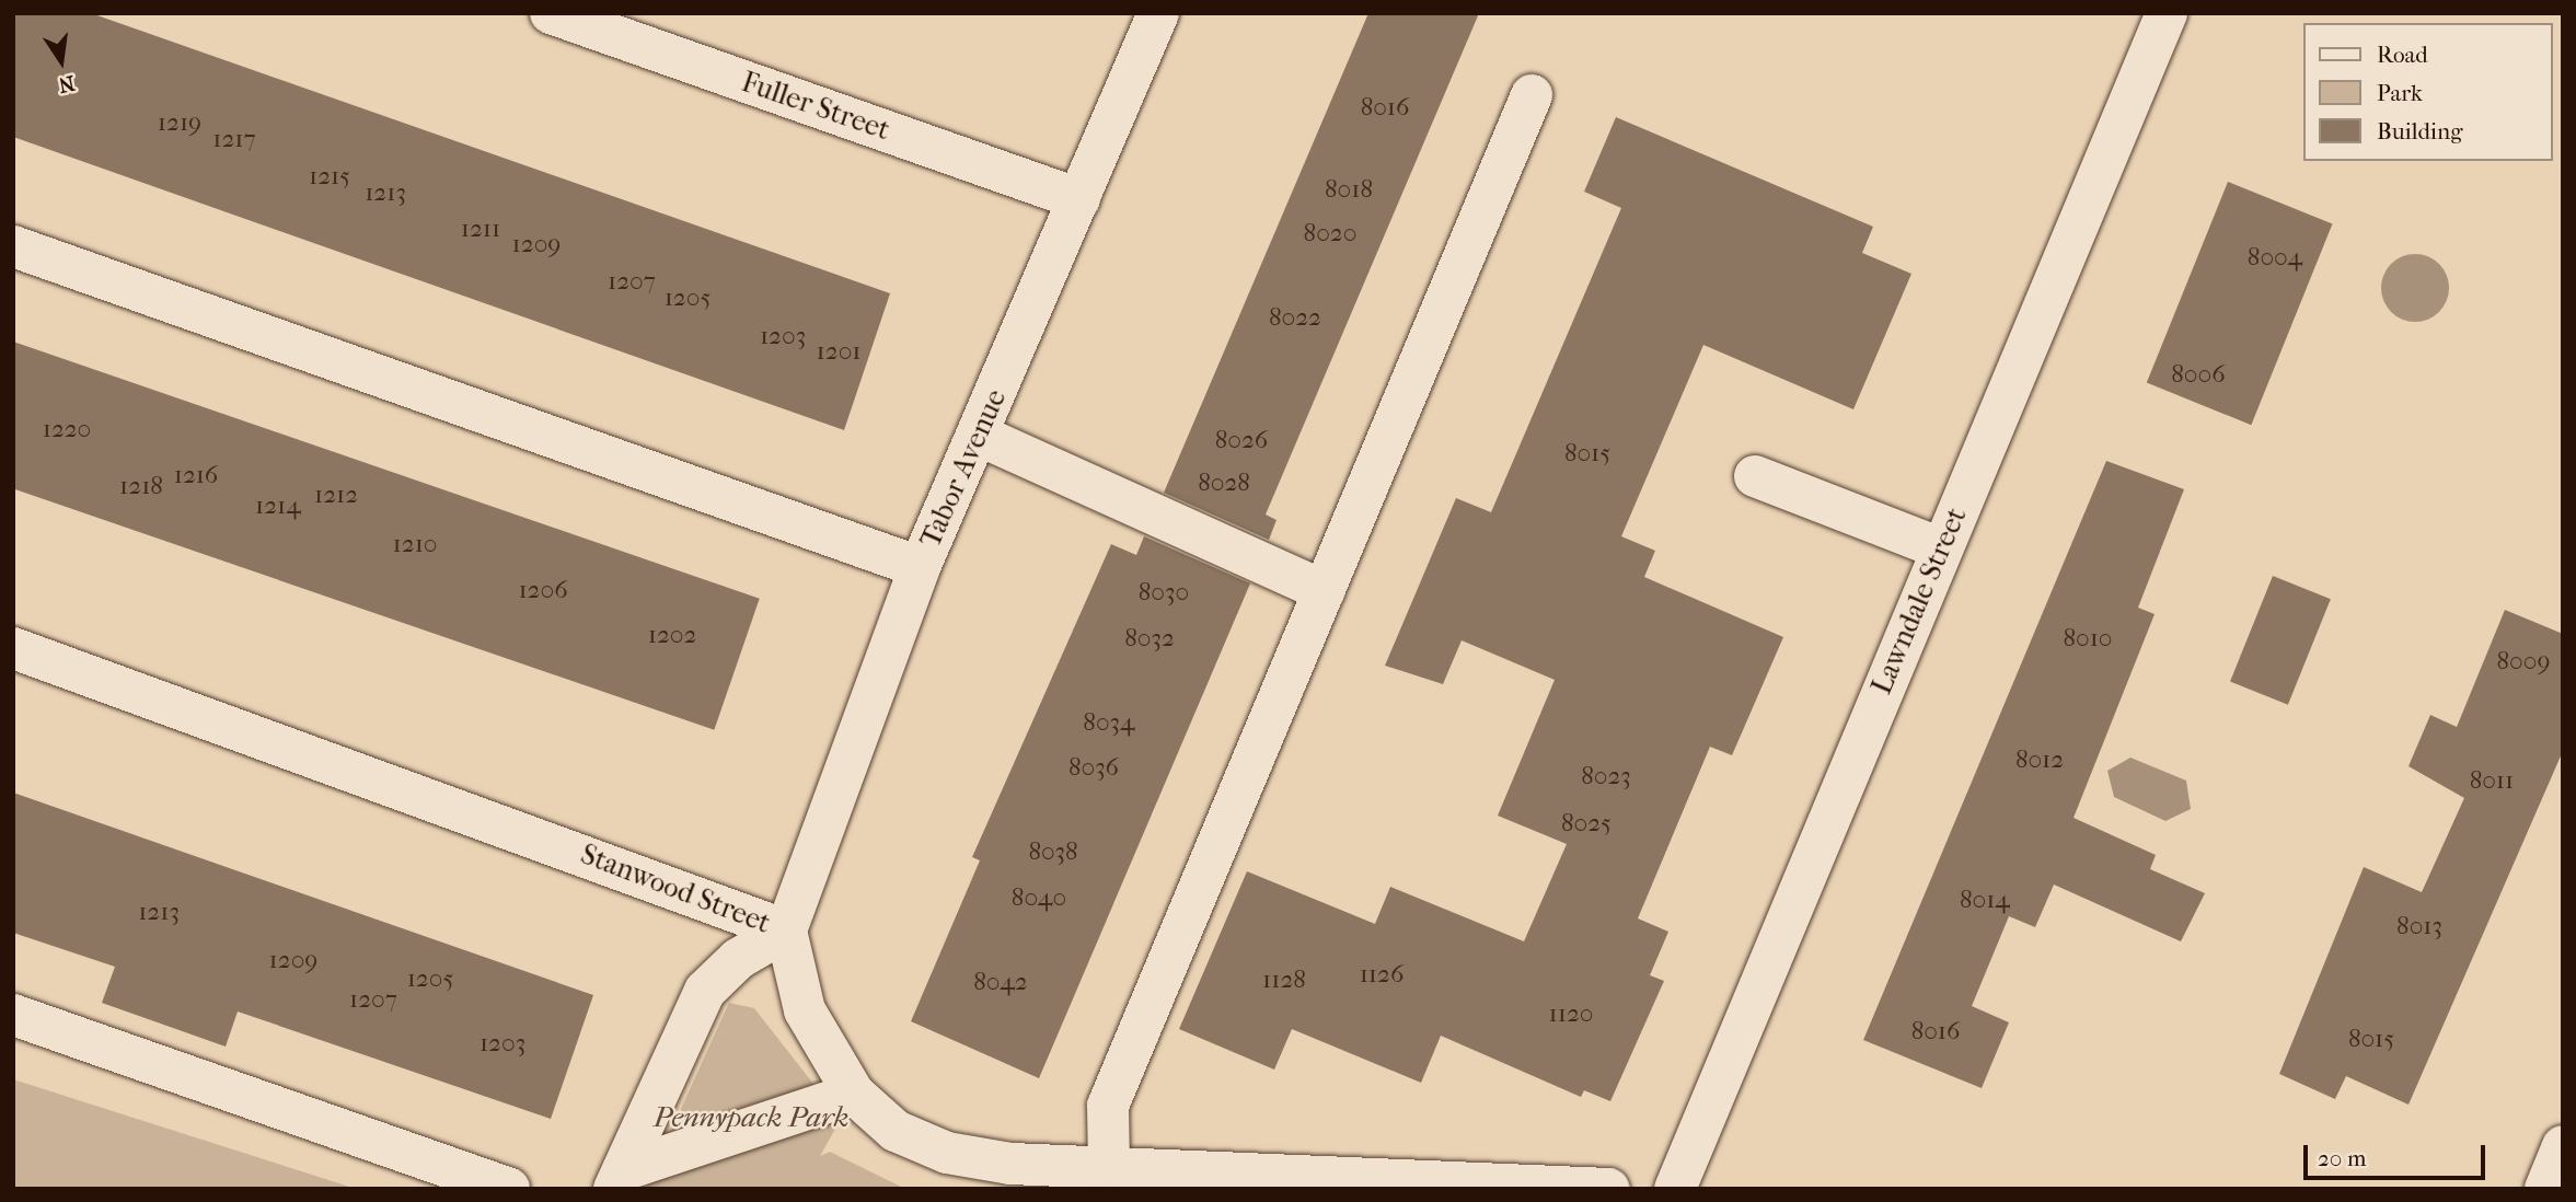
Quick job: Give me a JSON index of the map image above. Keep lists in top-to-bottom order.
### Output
{
  "streets": {
    "street": [
      "Fuller Street",
      "Tabor Avenue",
      "Lawndale Street",
      "Stanwood Street"
    ]
  },
  "crossings": [
    ["Fuller Street", "Tabor Avenue"],
    ["Tabor Avenue", "Stanwood Street"]
  ],
  "parks": ["Pennypack Park"],
  "house_numbers": [
    "8016",
    "1219",
    "1217",
    "1215",
    "8018",
    "1213",
    "1211",
    "8020",
    "1209",
    "8004",
    "1207",
    "1205",
    "8022",
    "1203",
    "1201",
    "8006",
    "1220",
    "8026",
    "8015",
    "1216",
    "8028",
    "1218",
    "1212",
    "1214",
    "1210",
    "1206",
    "8030",
    "1202",
    "8032",
    "8010",
    "8009",
    "8034",
    "8012",
    "8036",
    "8023",
    "8011",
    "8025",
    "8038",
    "8040",
    "8014",
    "1213",
    "8013",
    "1209",
    "1126",
    "1205",
    "1128",
    "8042",
    "1207",
    "1120",
    "8016",
    "8015",
    "1203"
  ],
  "legend": ["Road", "Park", "Building"],
  "scale_bar": "20 m",
  "north": "bottom"
}
